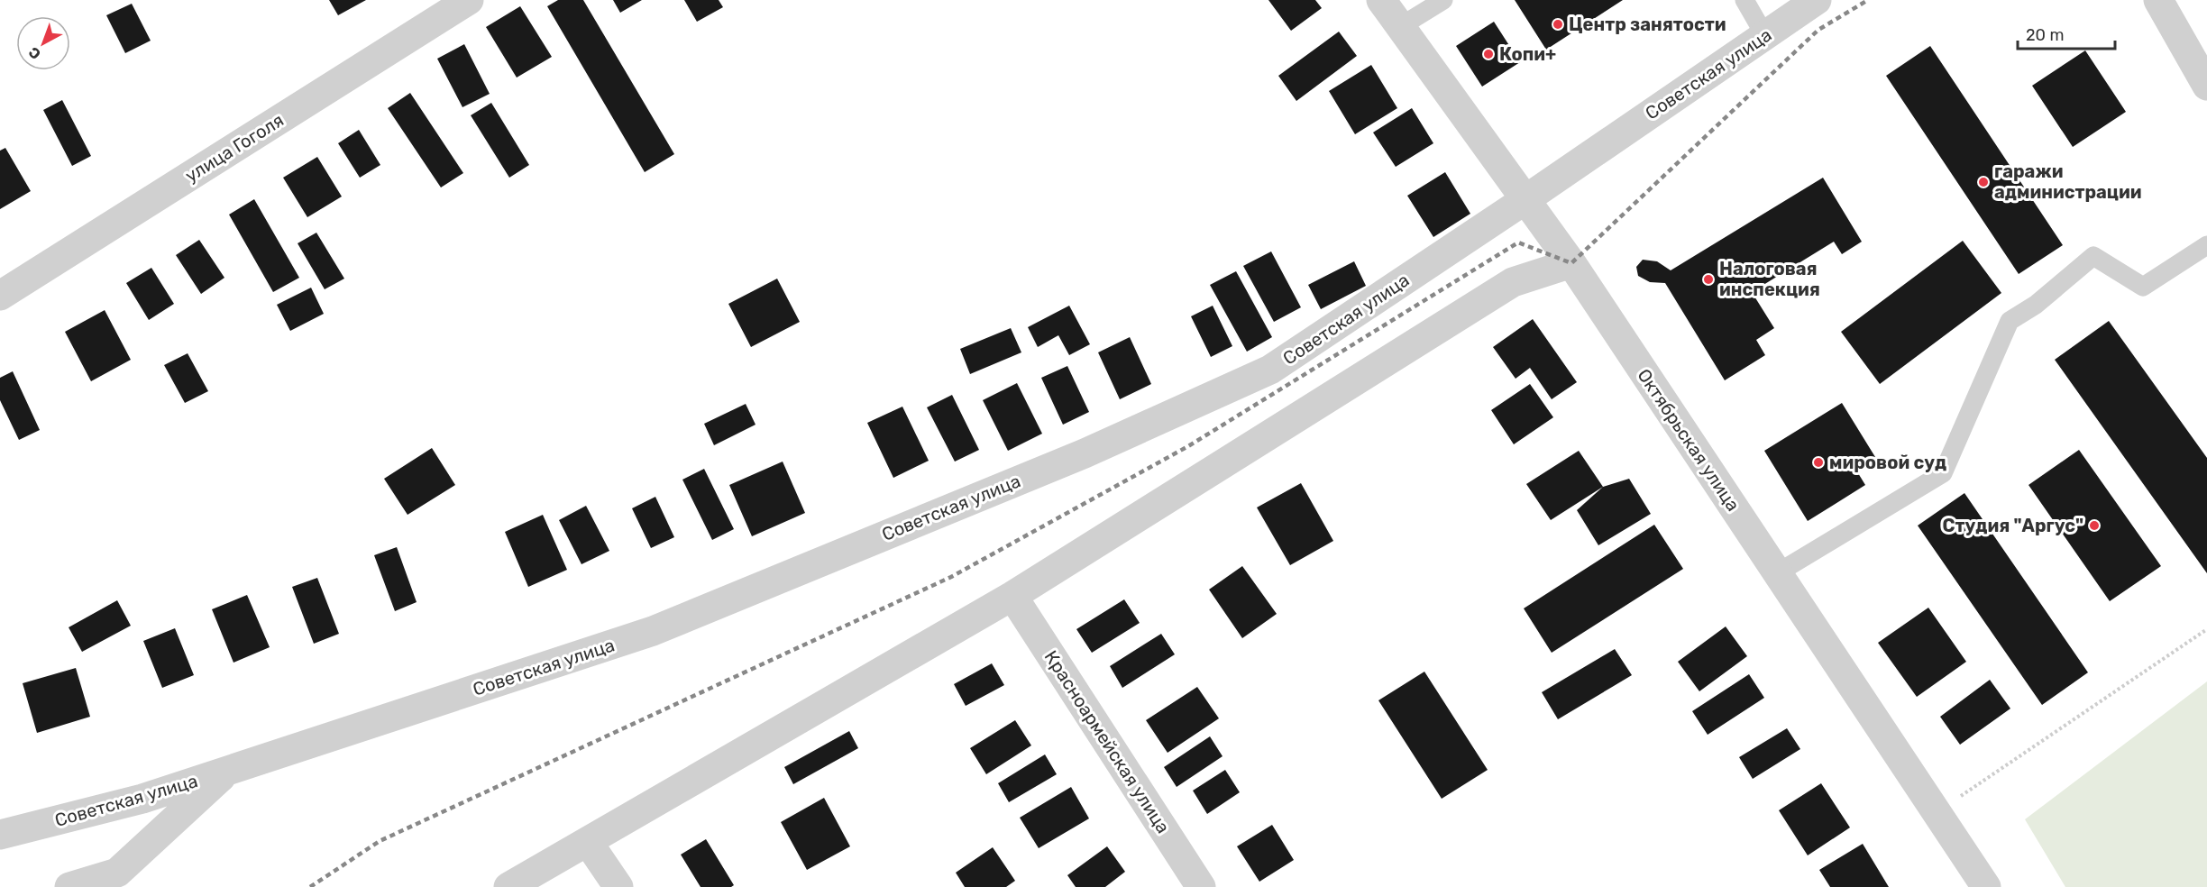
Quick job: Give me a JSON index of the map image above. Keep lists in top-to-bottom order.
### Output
{
  "streets": {
    "street": [
      "Советская улица",
      "улица Гоголя",
      "Октябрьская улица",
      "Красноармейская улица"
    ]
  },
  "crossings": [
    ["Советская улица", "Октябрьская улица"]
  ],
  "places": [
    "Центр занятости",
    "Копи+",
    "гаражи администрации",
    "Налоговая инспекция",
    "мировой суд",
    "Студия \"Аргус\""
  ],
  "scale_bar": "20 m",
  "north": "bottom left"
}
